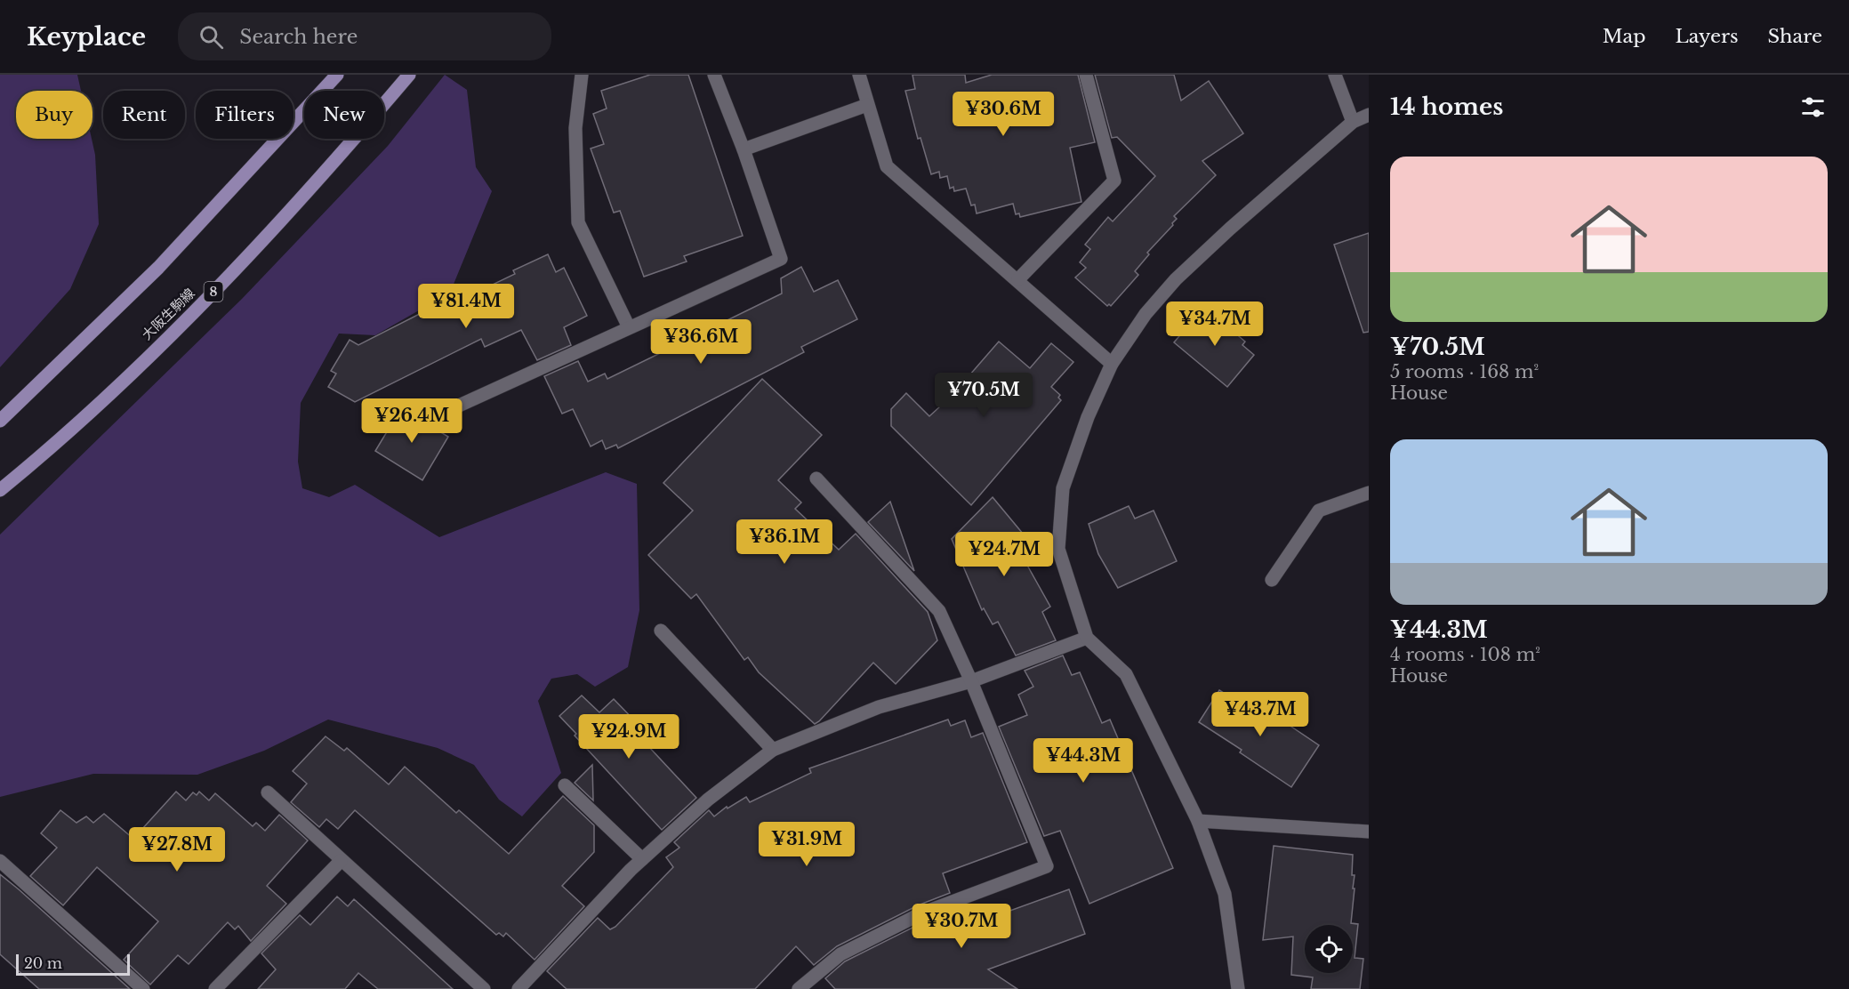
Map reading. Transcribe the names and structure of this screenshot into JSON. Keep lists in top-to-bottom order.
{
  "streets": {
    "main road": ["8", "大阪生駒線"]
  },
  "scale_bar": "20 m",
  "page": {
    "header": "Keyplace",
    "search": "Search here",
    "nav": ["Map", "Layers", "Share"],
    "heading": "14 homes",
    "chip": [
      "Buy",
      "Rent",
      "Filters",
      "New"
    ],
    "price": [
      "¥30.6M",
      "¥81.4M",
      "¥34.7M",
      "¥36.6M",
      "¥70.5M",
      "¥26.4M",
      "¥36.1M",
      "¥24.7M",
      "¥43.7M",
      "¥24.9M",
      "¥44.3M",
      "¥31.9M",
      "¥27.8M",
      "¥30.7M"
    ],
    "list": [
      {
        "name": "¥70.5M",
        "note": "5 rooms · 168 m² · House"
      },
      {
        "name": "¥44.3M",
        "note": "4 rooms · 108 m² · House"
      }
    ],
    "scale": "20 m"
  }
}
